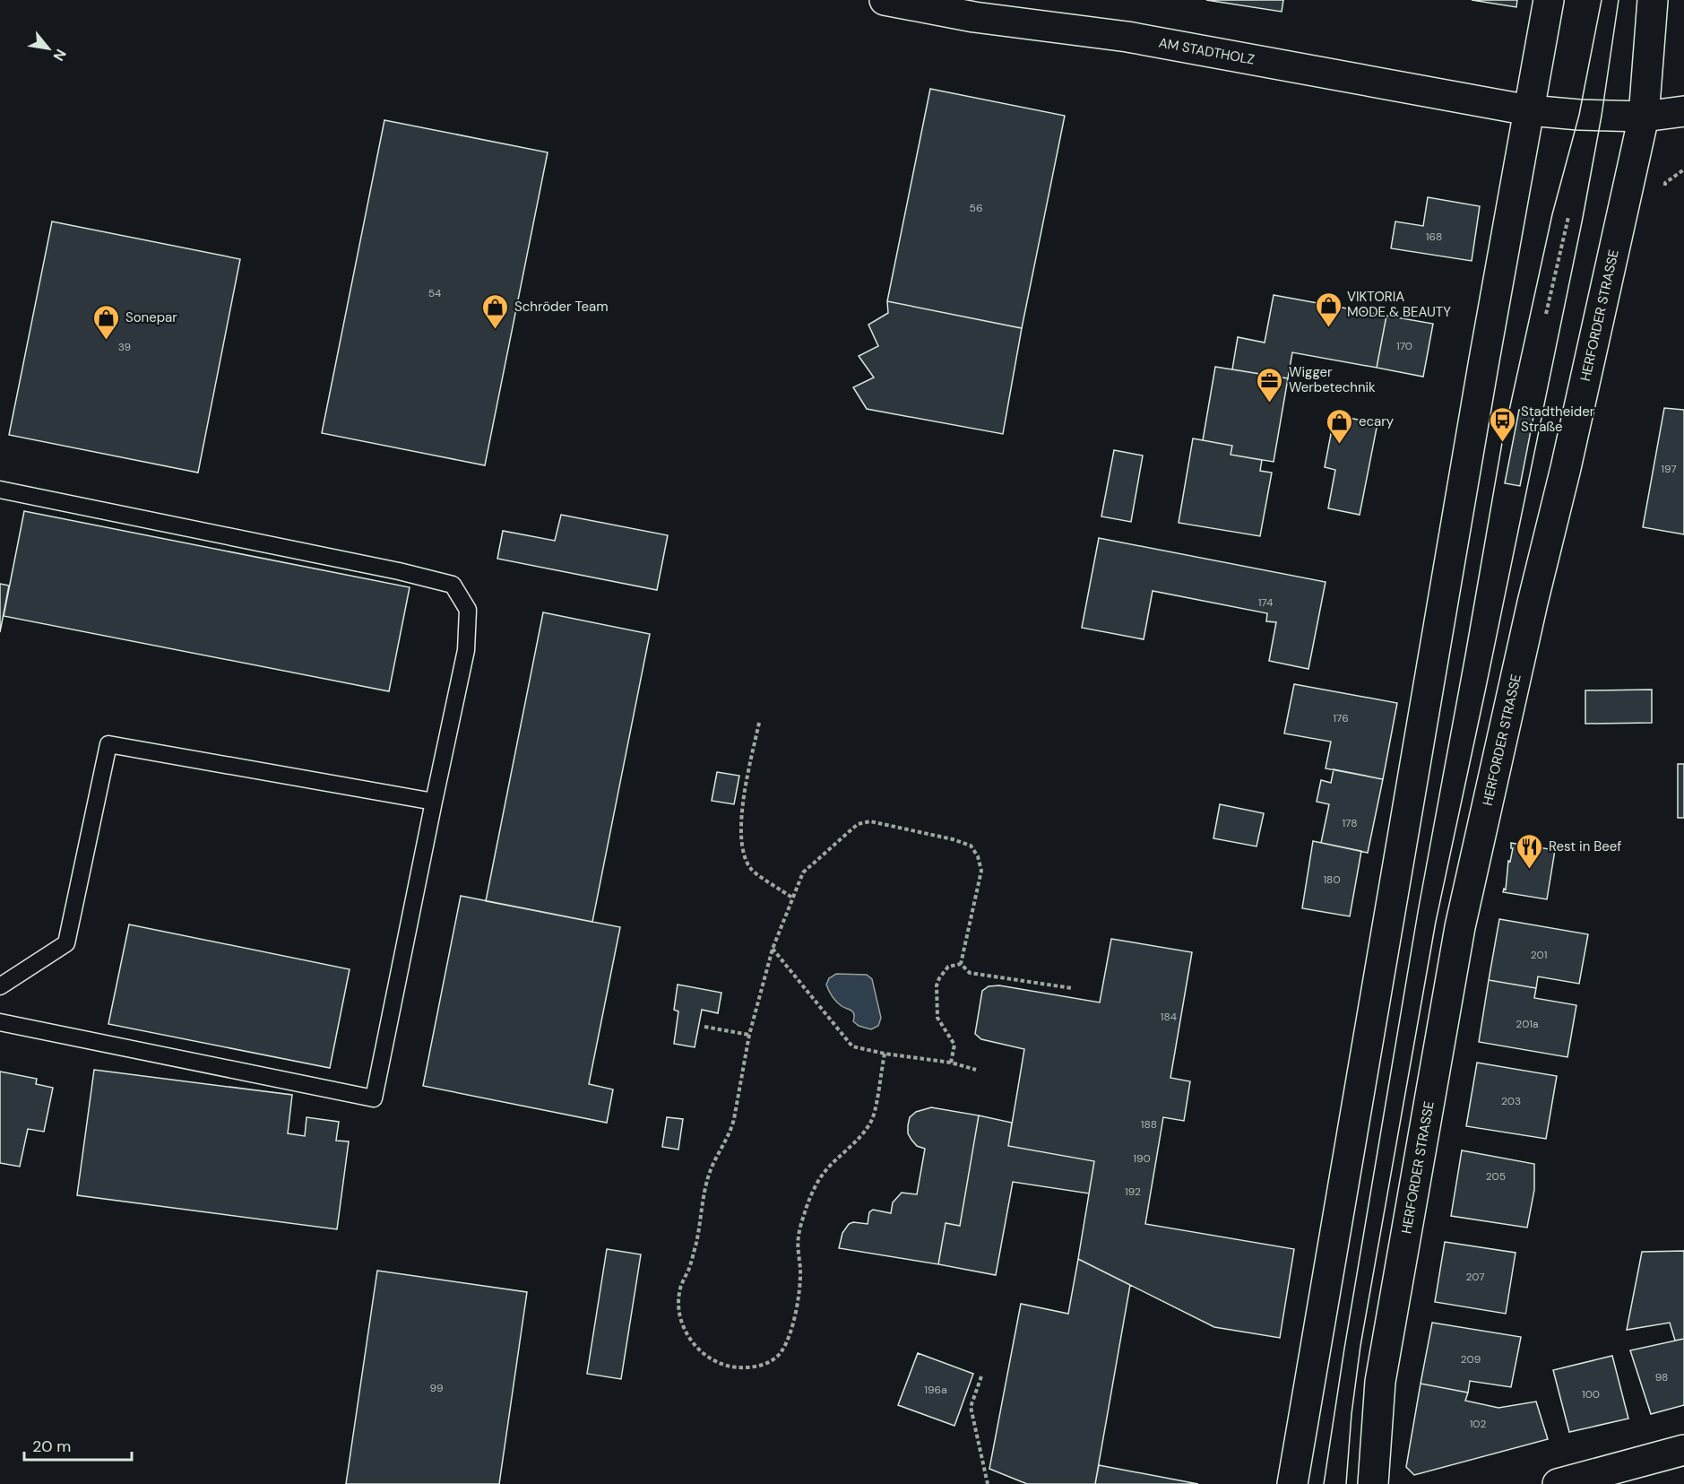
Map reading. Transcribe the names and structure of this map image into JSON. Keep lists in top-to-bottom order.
{
  "streets": {
    "main road": ["AM STADTHOLZ", "HERFORDER STRASSE"]
  },
  "crossings": [
    ["AM STADTHOLZ", "HERFORDER STRASSE"]
  ],
  "places": {
    "shop": [
      "VIKTORIA MODE & BEAUTY",
      "Schröder Team",
      "Sonepar",
      "ecary"
    ],
    "office": ["Wigger Werbetechnik"],
    "bus stop": ["Stadtheider Straße"],
    "restaurant": ["Rest in Beef"]
  },
  "house_numbers": [
    "56",
    "168",
    "54",
    "170",
    "39",
    "197",
    "174",
    "176",
    "178",
    "180",
    "201",
    "184",
    "201a",
    "203",
    "188",
    "190",
    "205",
    "192",
    "207",
    "209",
    "98",
    "99",
    "196a",
    "100",
    "102"
  ],
  "scale_bar": "20 m",
  "north": "bottom right"
}
